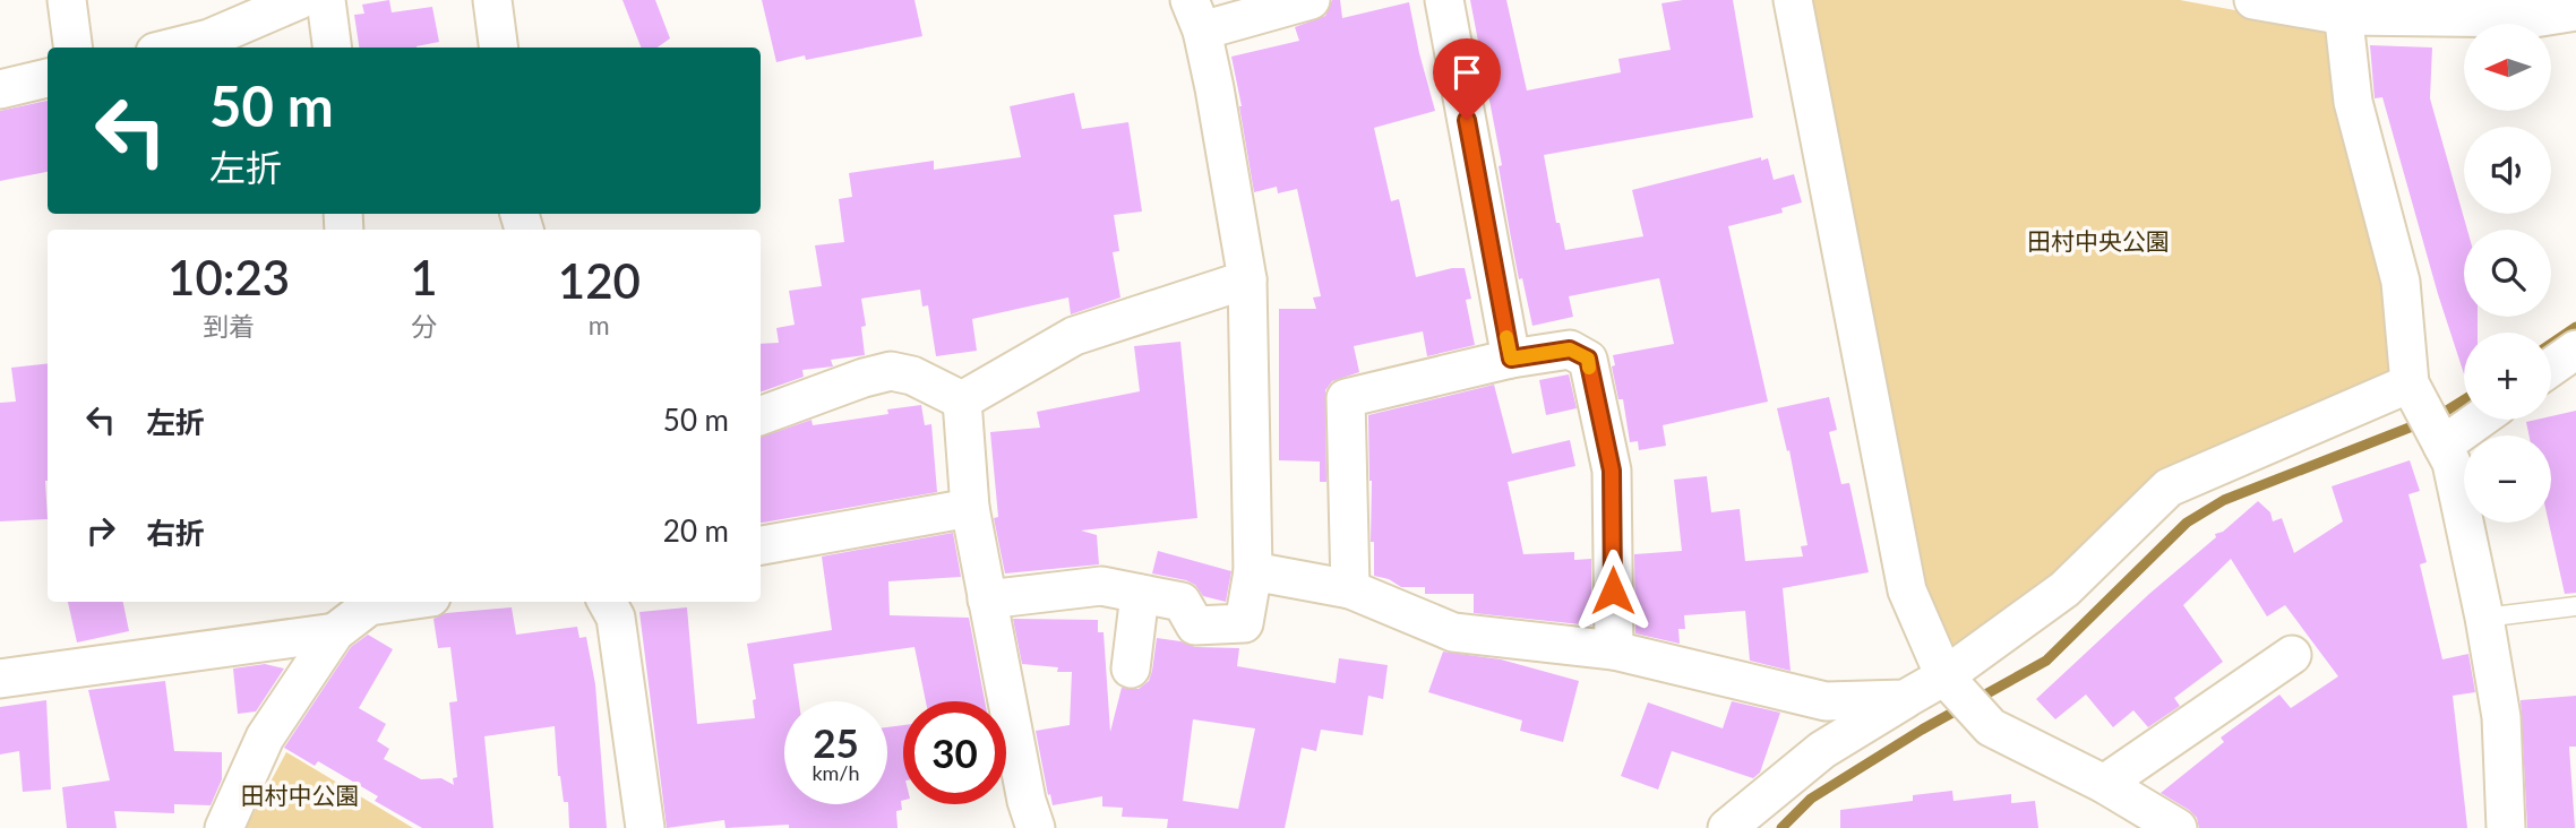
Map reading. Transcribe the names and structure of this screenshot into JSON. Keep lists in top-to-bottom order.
{
  "parks": ["田村中央公園", "田村中公園"],
  "north": "left",
  "page": {
    "map_buttons": ["+", "−"],
    "turn": ["50 m", "左折"],
    "eta": [
      "10:23",
      "到着",
      "1",
      "分",
      "120",
      "m"
    ],
    "list": [
      {
        "name": "左折",
        "value": "50 m"
      },
      {
        "name": "右折",
        "value": "20 m"
      }
    ],
    "speed": "25 km/h",
    "limit": "30"
  }
}
